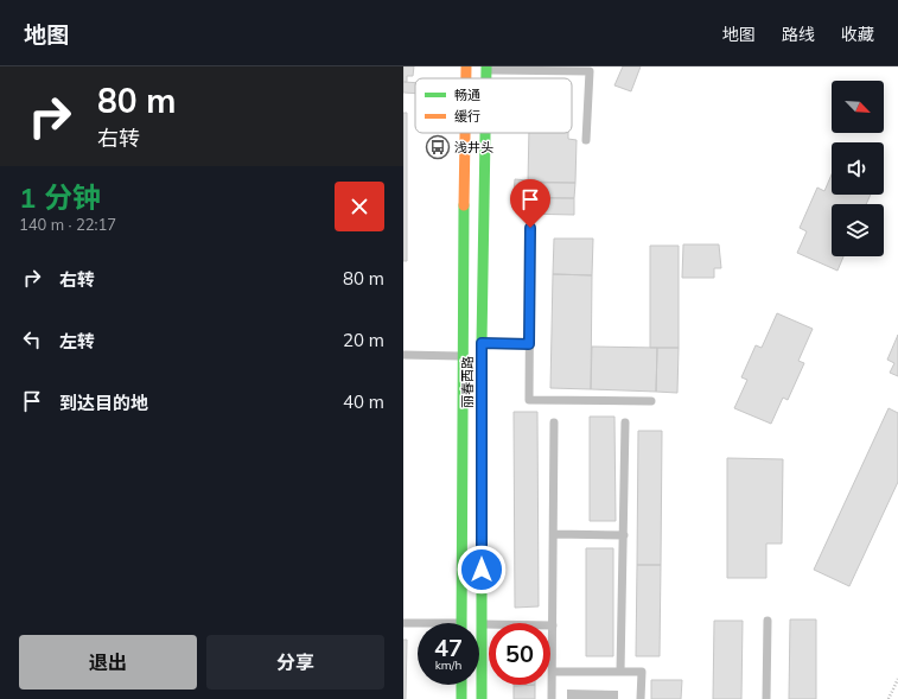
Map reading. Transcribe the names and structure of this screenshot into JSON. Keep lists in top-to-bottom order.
{
  "streets": {
    "main road": ["丽春西路"]
  },
  "places": {
    "bus stop": ["浅井头"]
  },
  "legend": ["畅通", "缓行"],
  "north": "bottom right",
  "page": {
    "header": "地图",
    "nav": ["地图", "路线", "收藏"],
    "turn": ["80 m", "右转"],
    "heading": ["1 分钟", "140 m · 22:17"],
    "list": [
      {
        "name": "右转",
        "value": "80 m"
      },
      {
        "name": "左转",
        "value": "20 m"
      },
      {
        "name": "到达目的地",
        "value": "40 m"
      }
    ],
    "speed": "47 km/h",
    "limit": "50",
    "buttons": ["退出", "分享"]
  }
}
